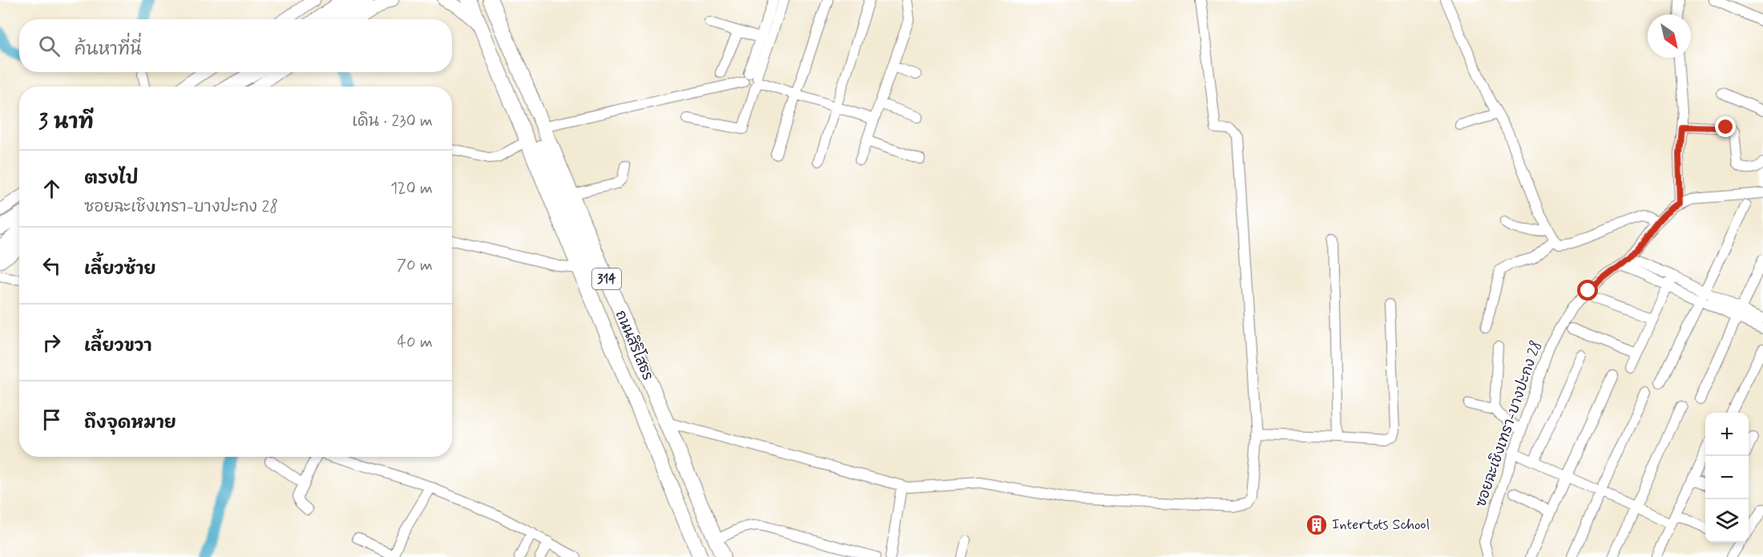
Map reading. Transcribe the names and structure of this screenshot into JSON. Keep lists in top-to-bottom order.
{
  "streets": {
    "highway": ["314", "ถนนสิริโสธร"],
    "street": ["ซอยฉะเชิงเทรา-บางปะกง 28"]
  },
  "places": {
    "building": ["Intertots School"]
  },
  "north": "bottom right",
  "page": {
    "search": "ค้นหาที่นี่",
    "heading": ["3 นาที", "เดิน · 230 m"],
    "list": [
      ["ตรงไป", "ซอยฉะเชิงเทรา-บางปะกง 28", "120 m"],
      ["เลี้ยวซ้าย", "70 m"],
      ["เลี้ยวขวา", "40 m"],
      "ถึงจุดหมาย"
    ],
    "map_buttons": ["+", "−"]
  }
}
